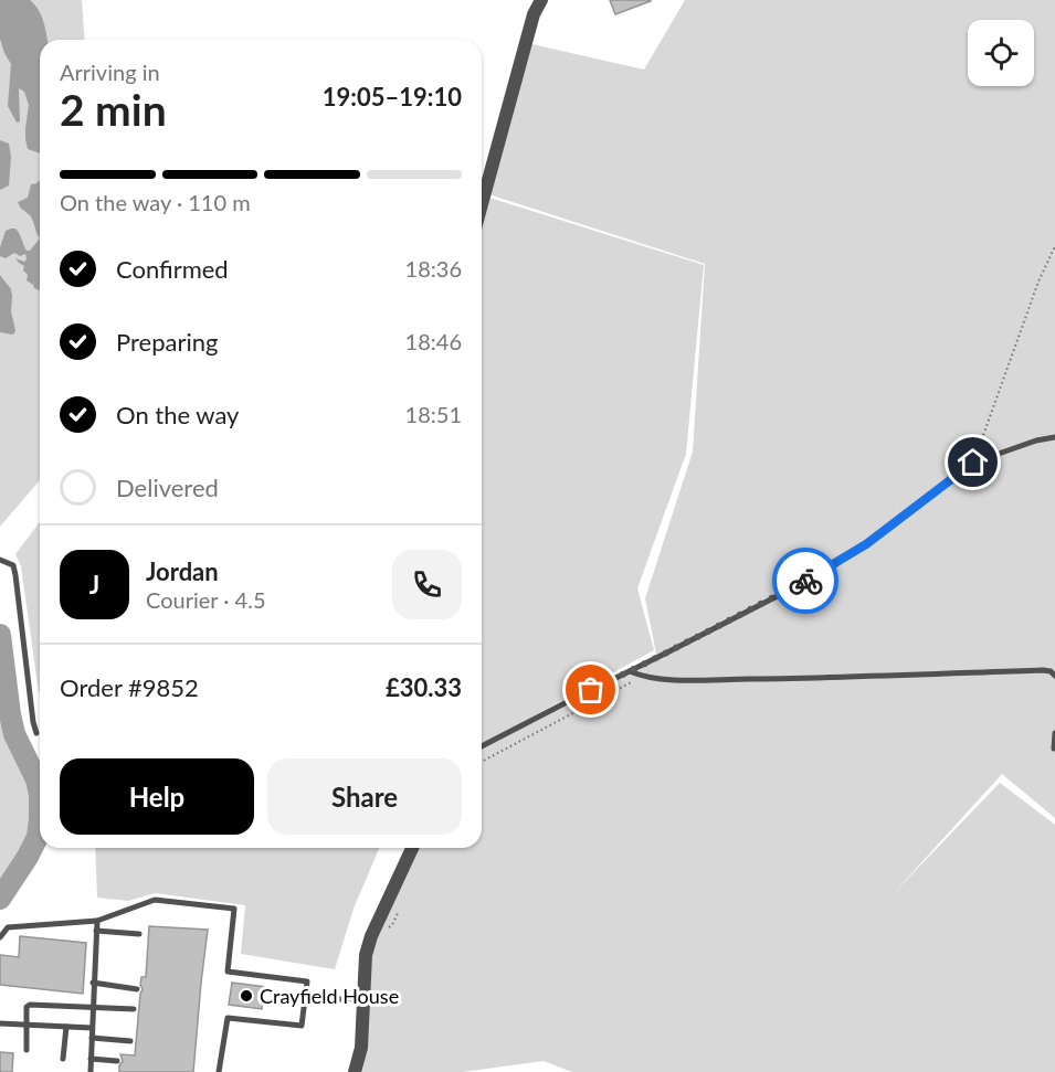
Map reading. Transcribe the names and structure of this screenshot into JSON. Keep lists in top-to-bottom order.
{
  "places": ["Crayfield House"],
  "page": {
    "heading": ["2 min", "Arriving in", "19:05–19:10"],
    "panel": [
      "Jordan",
      "Courier · 4.5",
      "Order #9852",
      "£30.33"
    ],
    "bar": "On the way · 110 m",
    "list": [
      ["Confirmed", "18:36"],
      ["Preparing", "18:46"],
      ["On the way", "18:51"],
      "Delivered"
    ],
    "round": "J",
    "buttons": ["Help", "Share"]
  }
}
